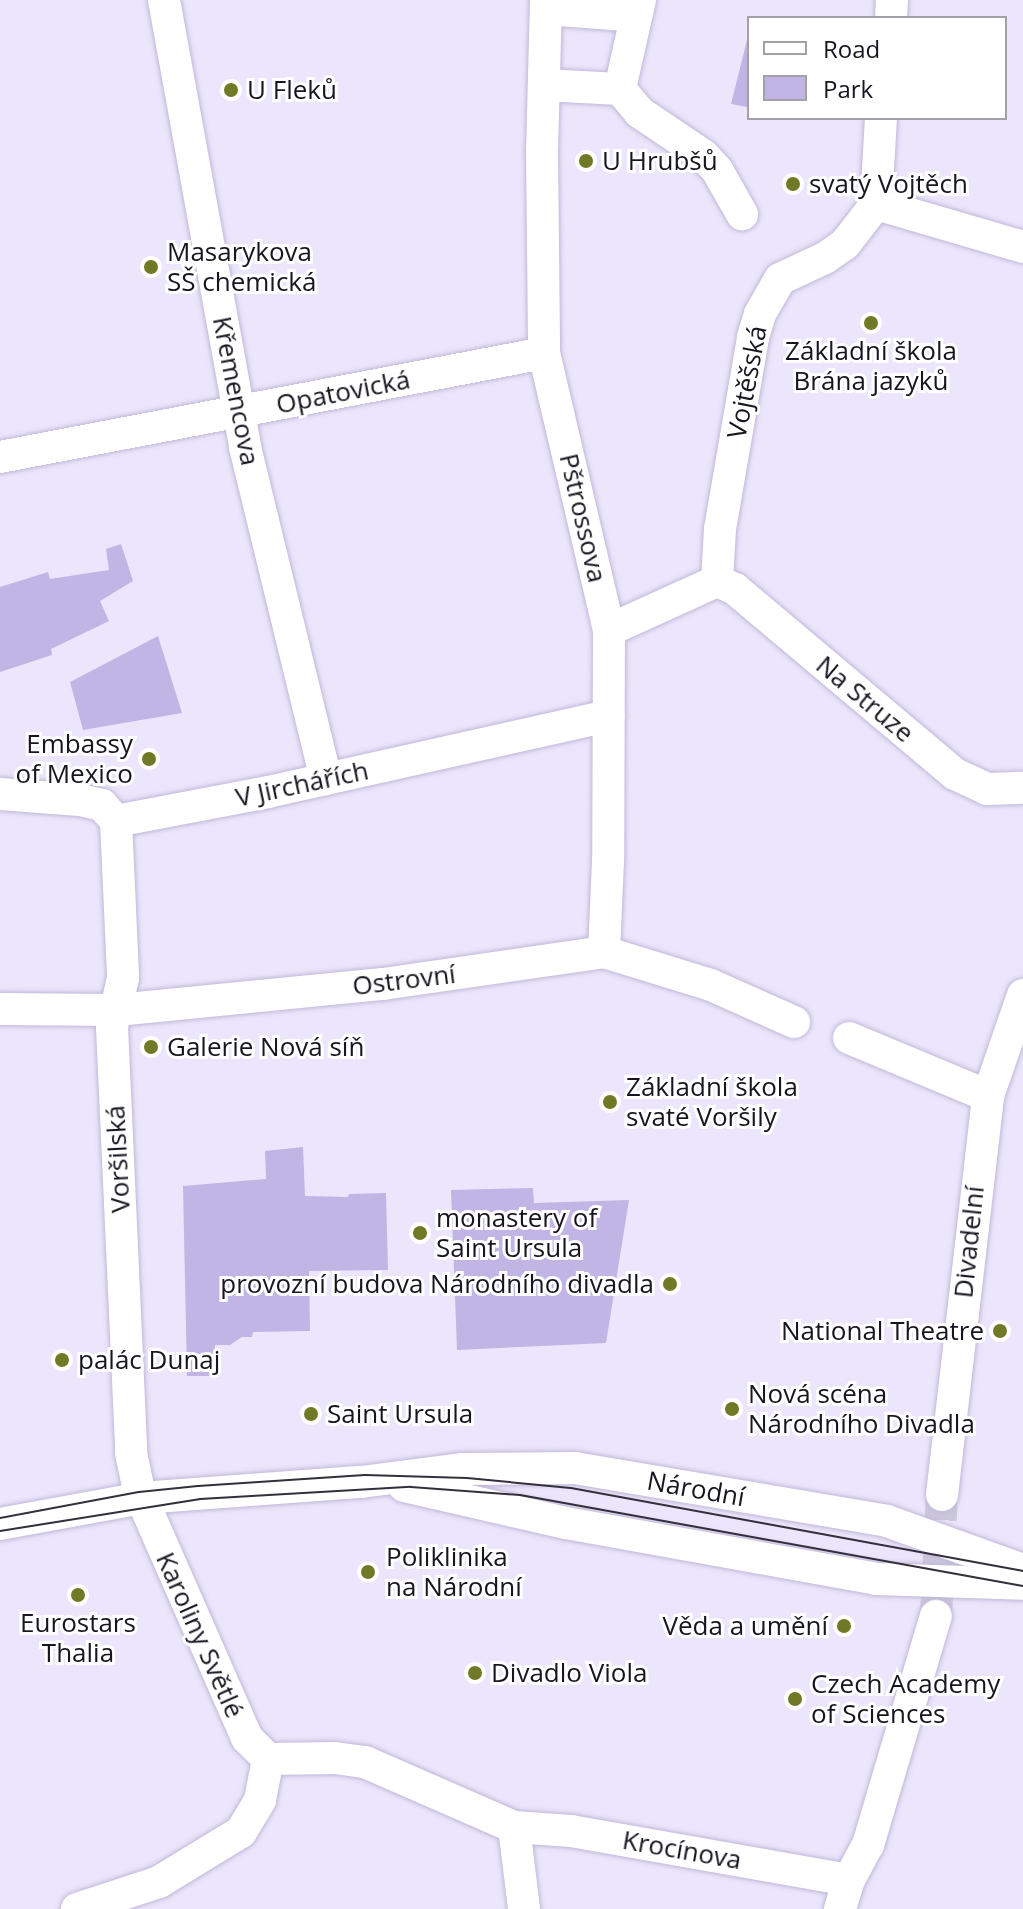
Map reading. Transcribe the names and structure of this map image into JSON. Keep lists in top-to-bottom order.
{
  "streets": {
    "street": [
      "Vojtěšská",
      "Křemencova",
      "Opatovická",
      "Pštrossova",
      "Na Struze",
      "V Jirchářích",
      "Ostrovní",
      "Voršilská",
      "Divadelní",
      "Národní",
      "Karoliny Světlé",
      "Krocínova"
    ]
  },
  "crossings": [
    ["Vojtěšská", "Na Struze"],
    ["Křemencova", "Opatovická"],
    ["Křemencova", "V Jirchářích"],
    ["Opatovická", "Pštrossova"],
    ["Pštrossova", "V Jirchářích"],
    ["Pštrossova", "Ostrovní"],
    ["V Jirchářích", "Voršilská"],
    ["Ostrovní", "Voršilská"],
    ["Voršilská", "Národní"],
    ["Voršilská", "Karoliny Světlé"],
    ["Národní", "Karoliny Světlé"]
  ],
  "places": [
    "U Fleků",
    "U Hrubšů",
    "svatý Vojtěch",
    "Masarykova SŠ chemická",
    "Základní škola Brána jazyků",
    "Embassy of Mexico",
    "Galerie Nová síň",
    "Základní škola svaté Voršily",
    "monastery of Saint Ursula",
    "provozní budova Národního divadla",
    "National Theatre",
    "palác Dunaj",
    "Nová scéna Národního Divadla",
    "Saint Ursula",
    "Poliklinika na Národní",
    "Eurostars Thalia",
    "Věda a umění",
    "Divadlo Viola",
    "Czech Academy of Sciences"
  ],
  "legend": ["Road", "Park"]
}
